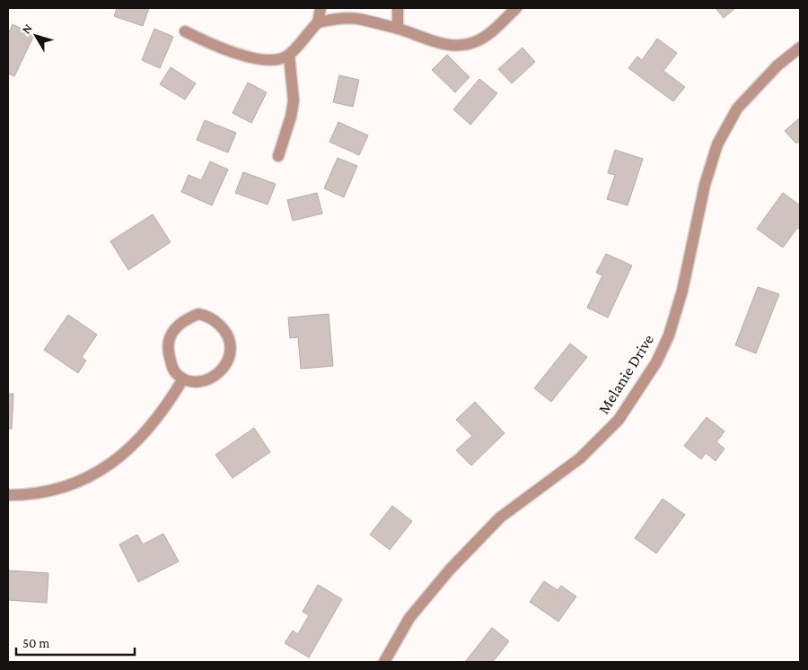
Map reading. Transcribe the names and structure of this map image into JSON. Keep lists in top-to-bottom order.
{
  "streets": {
    "street": ["Melanie Drive"]
  },
  "scale_bar": "50 m",
  "north": "top left"
}
